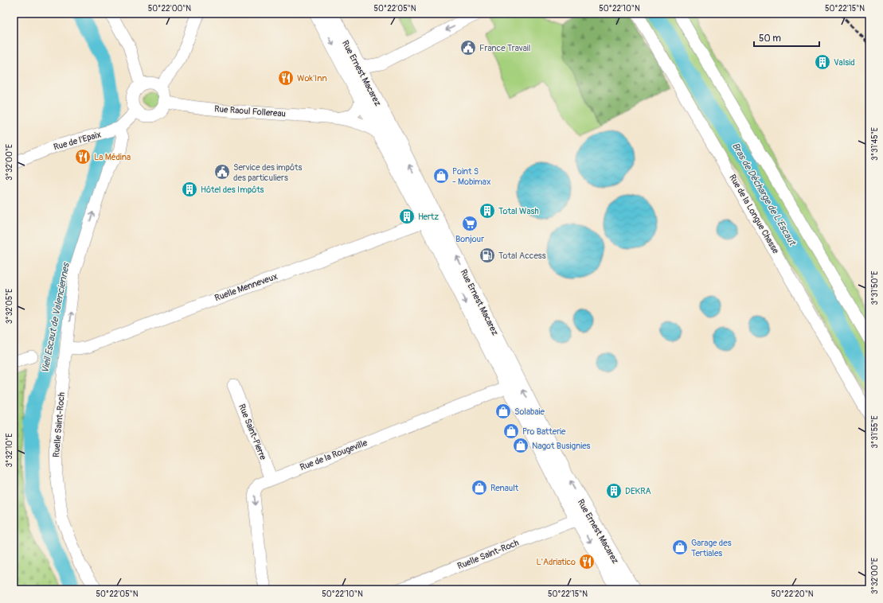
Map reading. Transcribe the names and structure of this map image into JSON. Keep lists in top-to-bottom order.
{
  "streets": {
    "main road": ["Rue Ernest Macarez"],
    "street": [
      "Rue Raoul Follereau",
      "Rue de l'Epaix",
      "Rue de la Longue Chasse",
      "Ruelle Menneveux",
      "Ruelle Saint-Roch",
      "Rue Saint-Pierre",
      "Rue de la Rougeville"
    ]
  },
  "crossings": [
    ["Rue Ernest Macarez", "Rue Raoul Follereau"],
    ["Rue Ernest Macarez", "Ruelle Menneveux"],
    ["Rue Ernest Macarez", "Ruelle Saint-Roch"],
    ["Rue Ernest Macarez", "Rue de la Rougeville"],
    ["Rue Raoul Follereau", "Rue de l'Epaix"],
    ["Rue de l'Epaix", "Ruelle Saint-Roch"],
    ["Ruelle Menneveux", "Ruelle Saint-Roch"],
    ["Rue Saint-Pierre", "Rue de la Rougeville"]
  ],
  "water": ["Bras de Décharge de L'Escaut", "Vieil Escaut de Valenciennes"],
  "places": {
    "public building": ["France Travail", "Service des impôts des particuliers"],
    "building": [
      "Valsid",
      "Hôtel des Impôts",
      "Total Wash",
      "Hertz",
      "DEKRA"
    ],
    "restaurant": ["Wok'Inn", "La Médina", "L'Adriatico"],
    "shop": [
      "Point S - Mobimax",
      "Solabaie",
      "Pro Batterie",
      "Nagot Busignies",
      "Renault",
      "Garage des Tertiales"
    ],
    "supermarket": ["Bonjour"],
    "fuel station": ["Total Access"]
  },
  "scale_bar": "50 m",
  "coordinates": [
    "50°22'00\"N",
    "50°22'05\"N",
    "50°22'10\"N",
    "50°22'15\"N",
    "3°31'45\"E",
    "3°32'00\"E",
    "3°31'50\"E",
    "3°32'05\"E",
    "3°31'55\"E",
    "3°32'10\"E",
    "50°22'20\"N"
  ]
}
